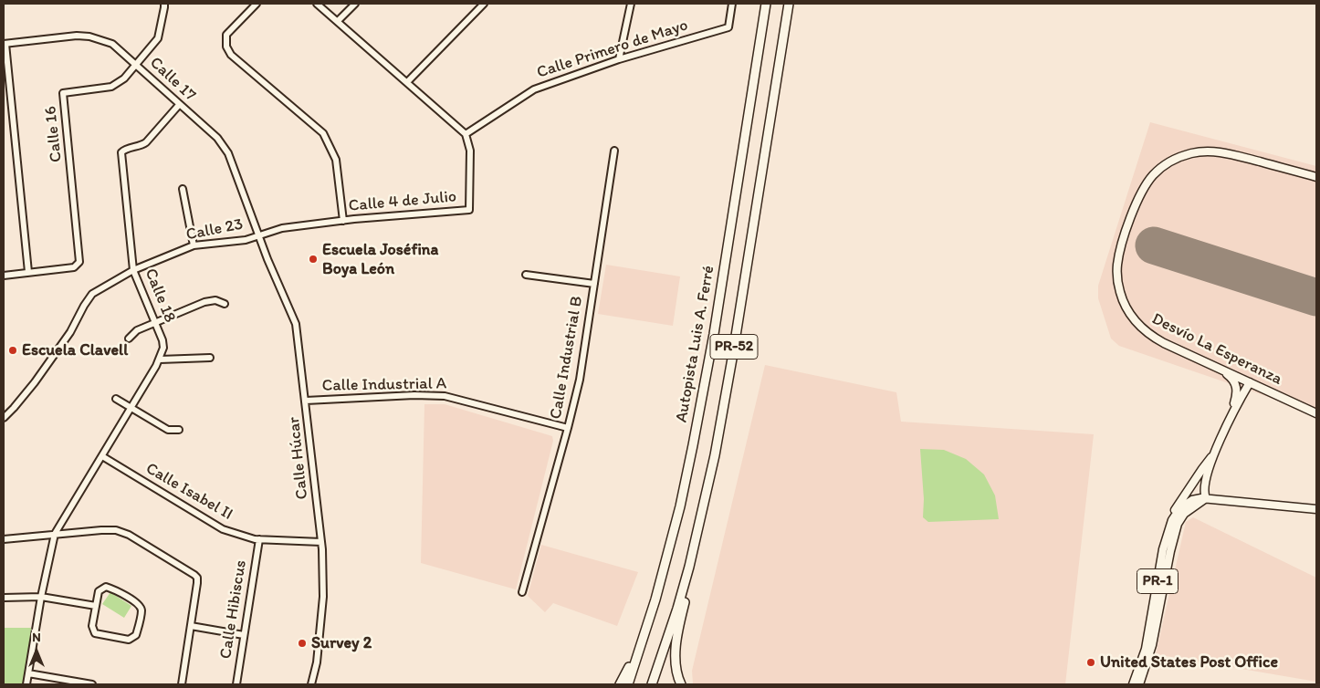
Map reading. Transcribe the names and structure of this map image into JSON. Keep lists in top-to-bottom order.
{
  "streets": {
    "highway": ["Autopista Luis A. Ferré", "PR-52"],
    "main road": ["Desvío La Esperanza", "PR-1"],
    "street": [
      "Calle Primero de Mayo",
      "Calle 17",
      "Calle 16",
      "Calle 4 de Julio",
      "Calle 23",
      "Calle 18",
      "Calle Industrial B",
      "Calle Industrial A",
      "Calle Húcar",
      "Calle Isabel II",
      "Calle Hibiscus"
    ]
  },
  "crossings": [
    ["Calle Primero de Mayo", "Calle 4 de Julio"],
    ["Calle 17", "Calle 16"],
    ["Calle 17", "Calle 4 de Julio"],
    ["Calle 17", "Calle 23"],
    ["Calle 17", "Calle 18"],
    ["Calle 17", "Calle Húcar"],
    ["Calle 4 de Julio", "Calle 23"],
    ["Calle 4 de Julio", "Calle Húcar"],
    ["Calle 23", "Calle 18"],
    ["Calle 23", "Calle Húcar"],
    ["Calle 18", "Calle Isabel II"],
    ["Calle Industrial B", "Calle Industrial A"],
    ["Calle Industrial A", "Calle Húcar"],
    ["Calle Húcar", "Calle Isabel II"],
    ["Calle Isabel II", "Calle Hibiscus"]
  ],
  "places": [
    "Escuela Joséfina Boya León",
    "Escuela Clavell",
    "Survey 2",
    "United States Post Office"
  ],
  "north": "top"
}
